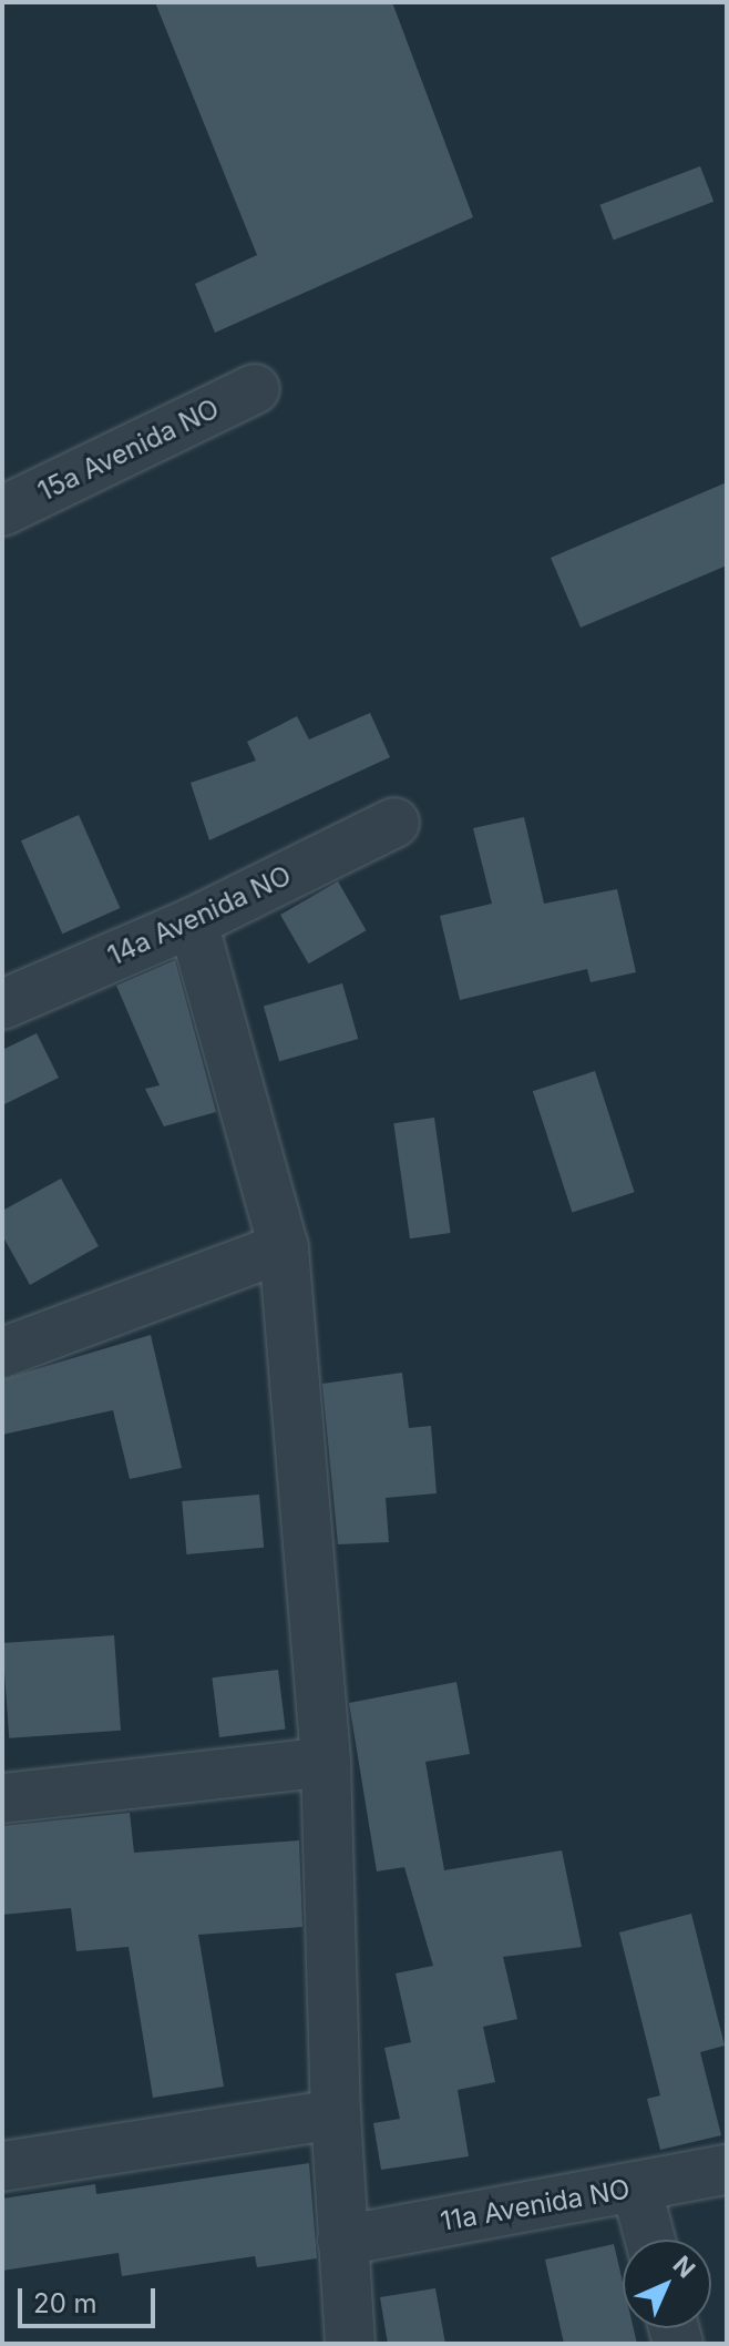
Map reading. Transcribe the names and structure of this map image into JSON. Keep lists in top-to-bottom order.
{
  "streets": {
    "street": ["15a Avenida NO", "14a Avenida NO", "11a Avenida NO"]
  },
  "scale_bar": "20 m",
  "north": "top right"
}
